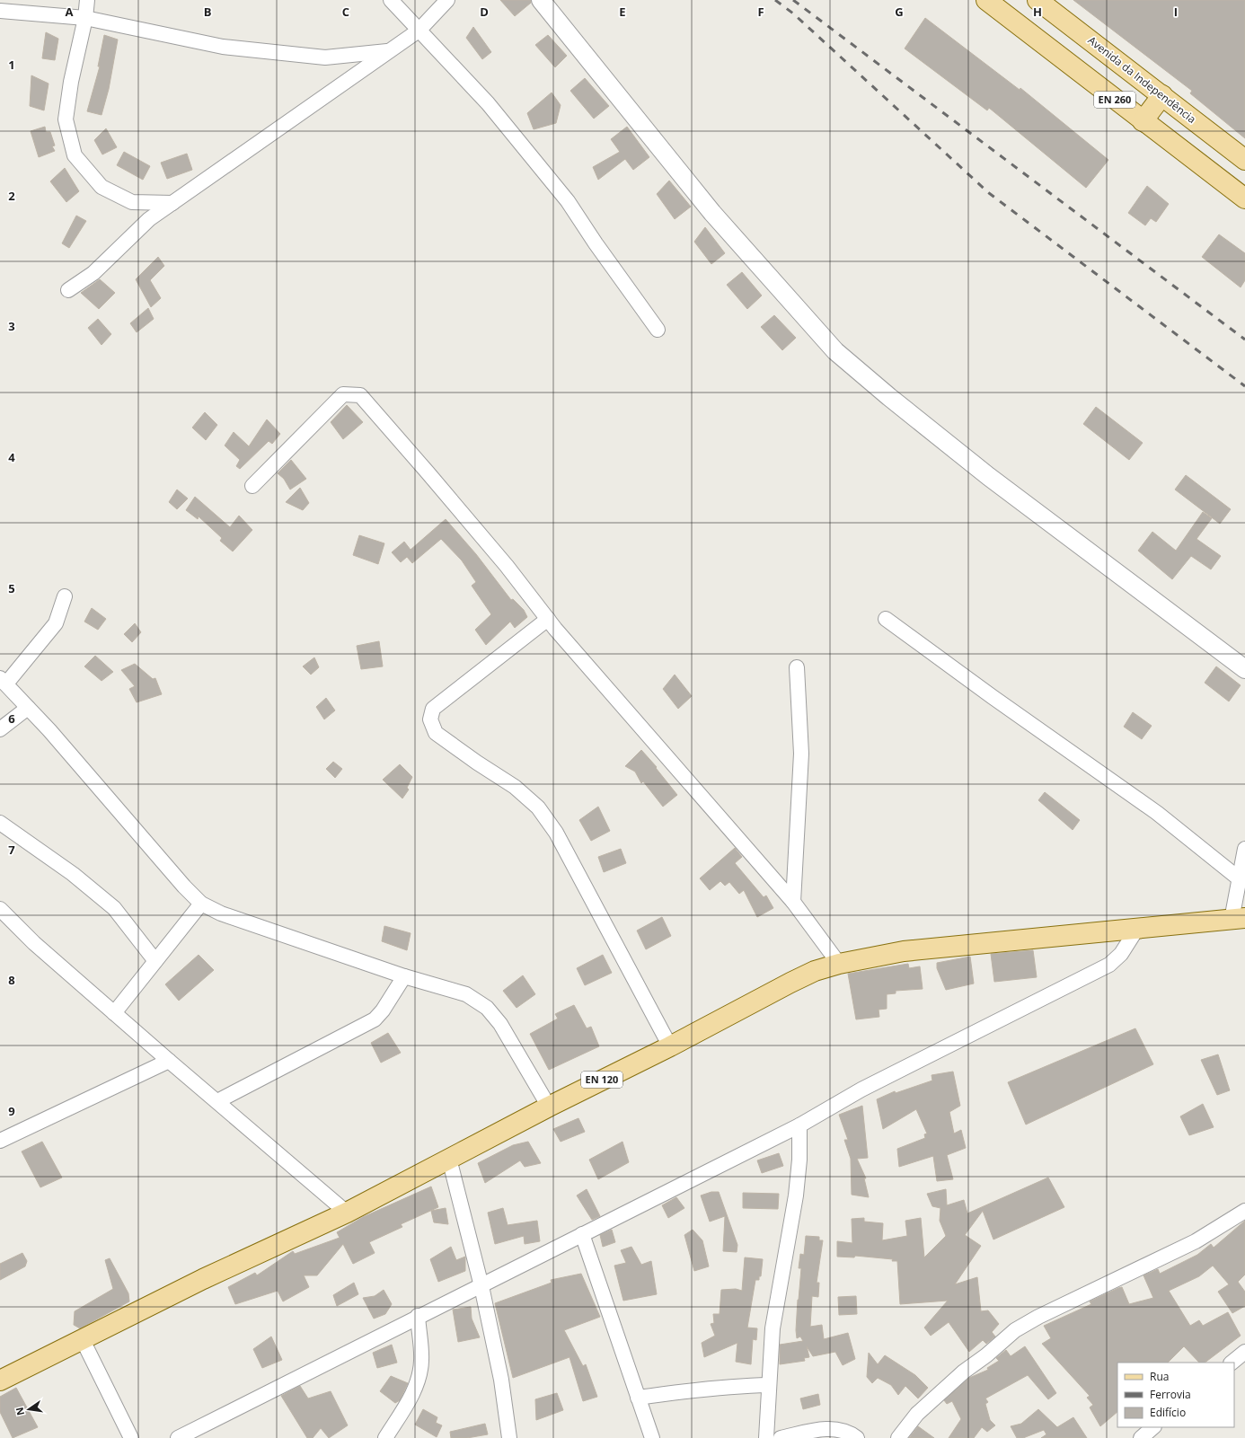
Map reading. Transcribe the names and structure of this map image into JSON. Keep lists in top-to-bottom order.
{
  "streets": {
    "main road": ["Avenida da Independência", "EN 260", "EN 120"]
  },
  "legend": ["Rua", "Ferrovia", "Edifício"],
  "north": "left",
  "grid": {
    "columns": [
      "A",
      "B",
      "C",
      "D",
      "E",
      "F",
      "G",
      "H",
      "I"
    ],
    "rows": [
      "1",
      "2",
      "3",
      "4",
      "5",
      "6",
      "7",
      "8",
      "9"
    ]
  }
}
